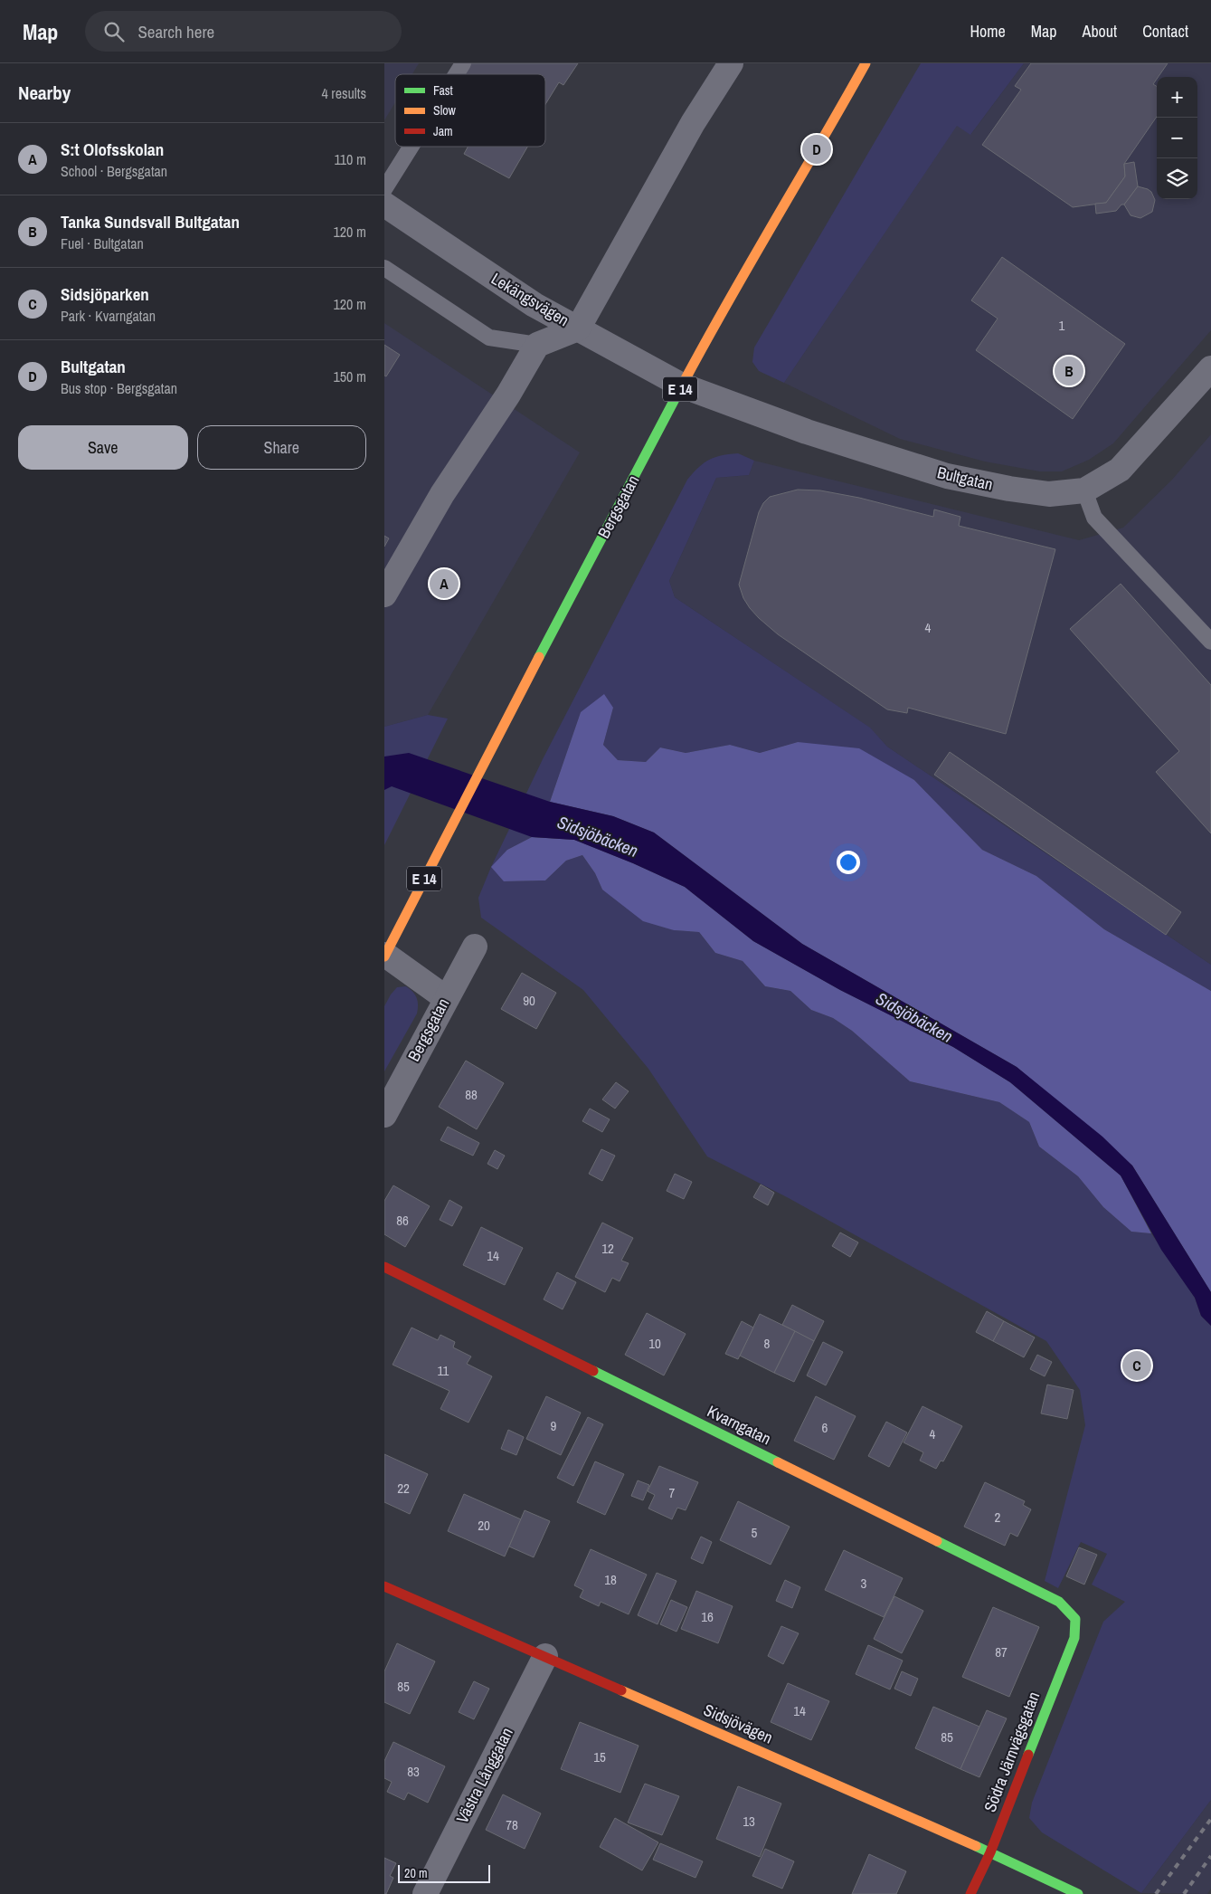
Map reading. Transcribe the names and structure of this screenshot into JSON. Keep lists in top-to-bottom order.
{
  "streets": {
    "main road": [
      "E 14",
      "Bergsgatan",
      "Kvarngatan",
      "Sidsjövägen",
      "Södra Järnvägsgatan"
    ],
    "street": ["Lekängsvägen", "Bultgatan", "Västra Långgatan"]
  },
  "crossings": [
    ["Lekängsvägen", "Bultgatan"],
    ["Lekängsvägen", "Bergsgatan"],
    ["Bultgatan", "Bergsgatan"],
    ["Kvarngatan", "Södra Järnvägsgatan"],
    ["Sidsjövägen", "Södra Järnvägsgatan"],
    ["Sidsjövägen", "Västra Långgatan"]
  ],
  "water": ["Sidsjöbäcken"],
  "house_numbers": [
    "1",
    "4",
    "90",
    "88",
    "86",
    "12",
    "14",
    "10",
    "8",
    "11",
    "9",
    "6",
    "4",
    "22",
    "7",
    "2",
    "20",
    "5",
    "18",
    "3",
    "16",
    "87",
    "85",
    "14",
    "85",
    "15",
    "83",
    "13",
    "78"
  ],
  "legend": ["Fast", "Slow", "Jam"],
  "scale_bar": "20 m",
  "page": {
    "header": "Map",
    "search": "Search here",
    "nav": [
      "Home",
      "Map",
      "About",
      "Contact"
    ],
    "heading": ["Nearby", "4 results"],
    "map_buttons": ["+", "−"],
    "list": [
      {
        "mark": "A",
        "name": "S:t Olofsskolan",
        "note": "School · Bergsgatan",
        "value": "110 m"
      },
      {
        "mark": "B",
        "name": "Tanka Sundsvall Bultgatan",
        "note": "Fuel · Bultgatan",
        "value": "120 m"
      },
      {
        "mark": "C",
        "name": "Sidsjöparken",
        "note": "Park · Kvarngatan",
        "value": "120 m"
      },
      {
        "mark": "D",
        "name": "Bultgatan",
        "note": "Bus stop · Bergsgatan",
        "value": "150 m"
      }
    ],
    "pins": [
      "D",
      "B",
      "A",
      "C"
    ],
    "buttons": ["Save", "Share"],
    "scale": "20 m"
  }
}
